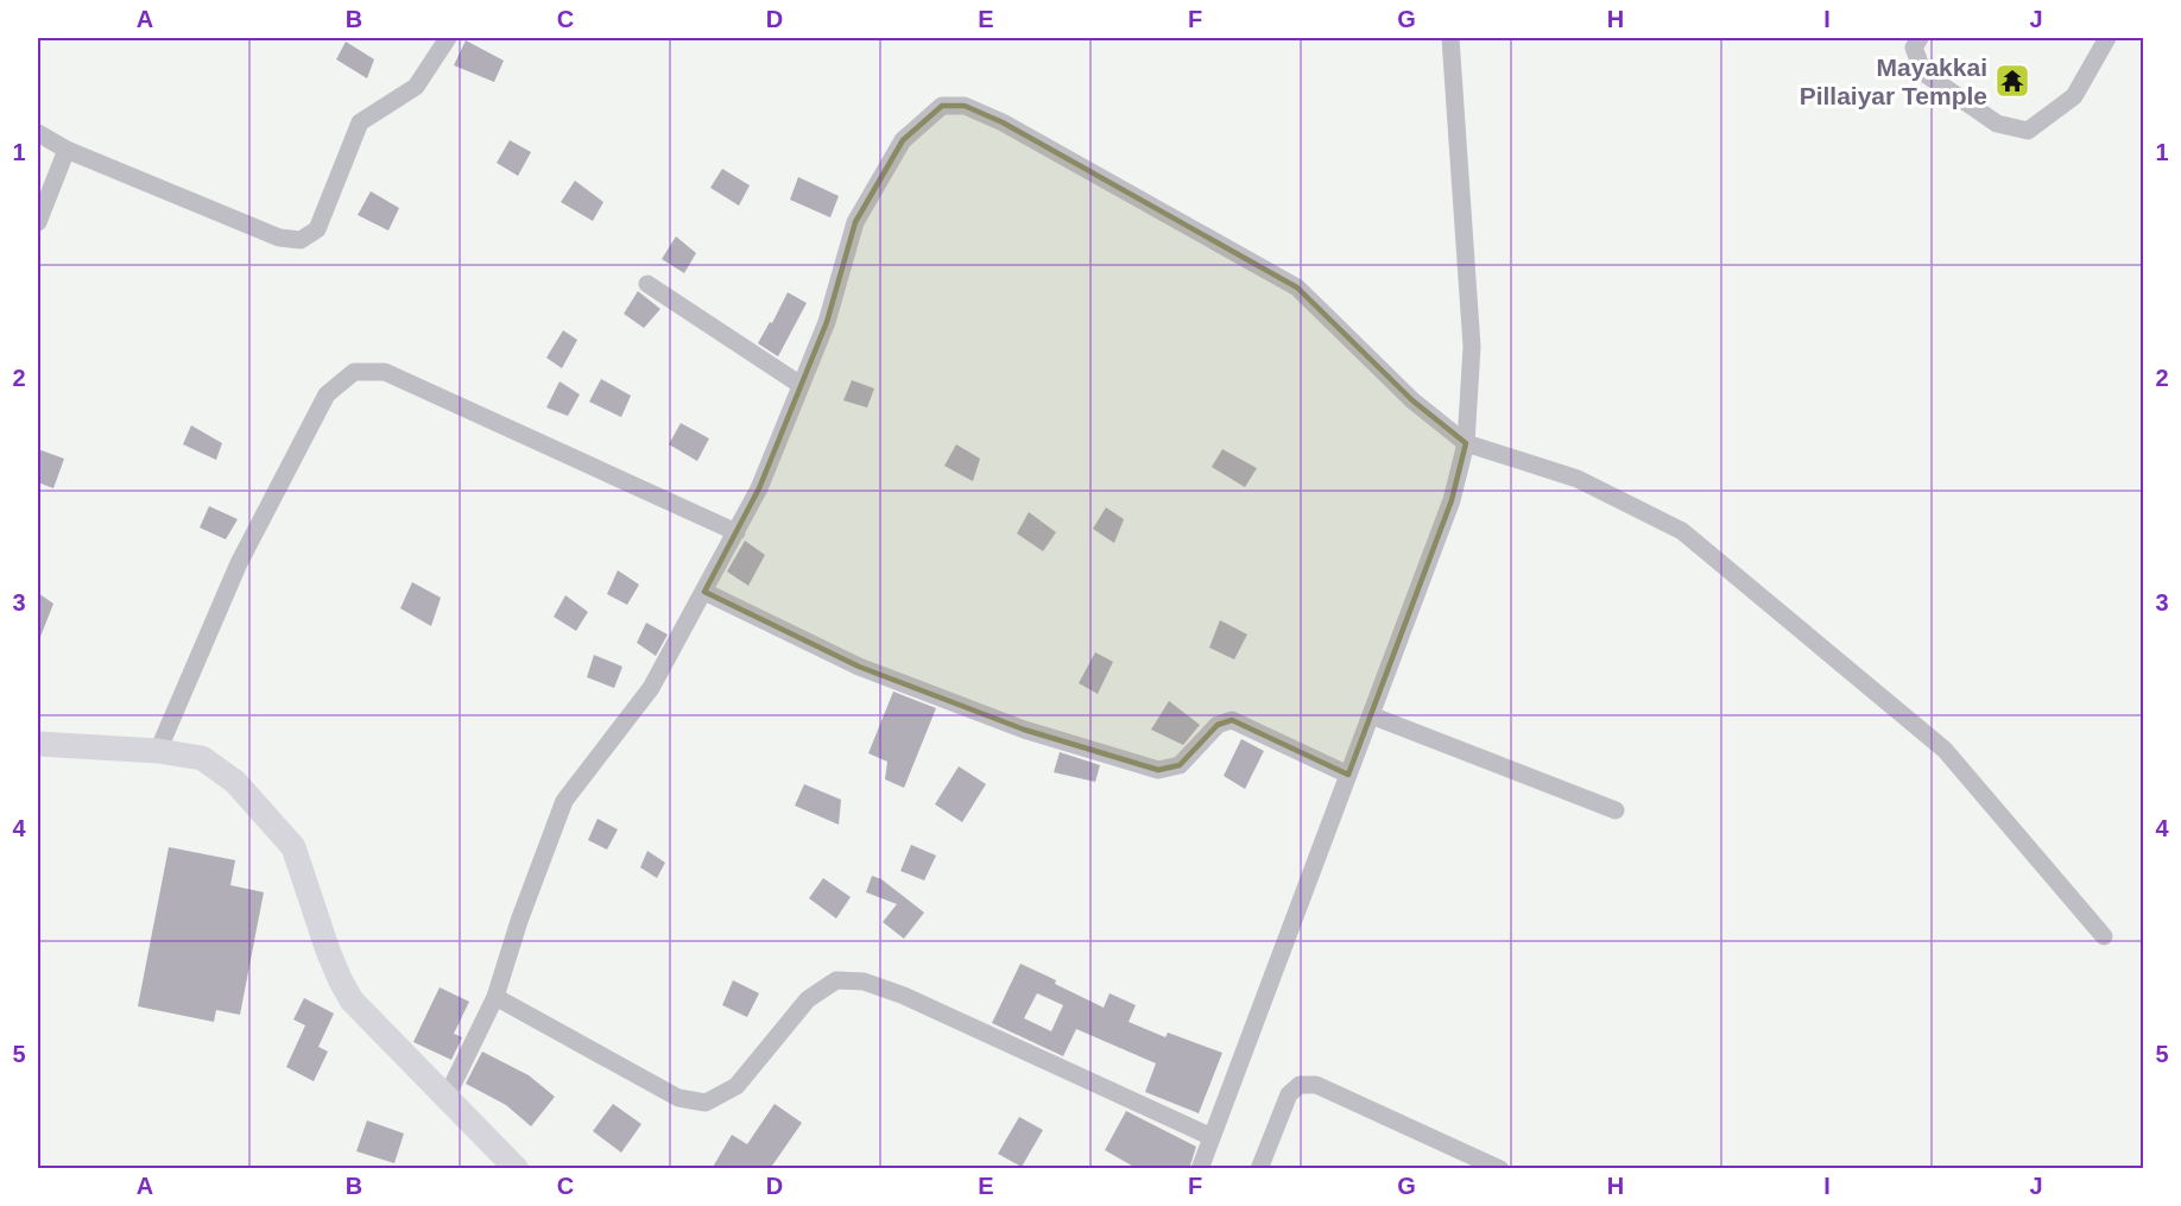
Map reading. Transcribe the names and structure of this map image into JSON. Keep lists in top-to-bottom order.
{
  "places": {
    "temple": ["Mayakkai Pillaiyar Temple"]
  },
  "grid": {
    "columns": [
      "A",
      "B",
      "C",
      "D",
      "E",
      "F",
      "G",
      "H",
      "I",
      "J"
    ],
    "rows": [
      "1",
      "2",
      "3",
      "4",
      "5"
    ]
  }
}
